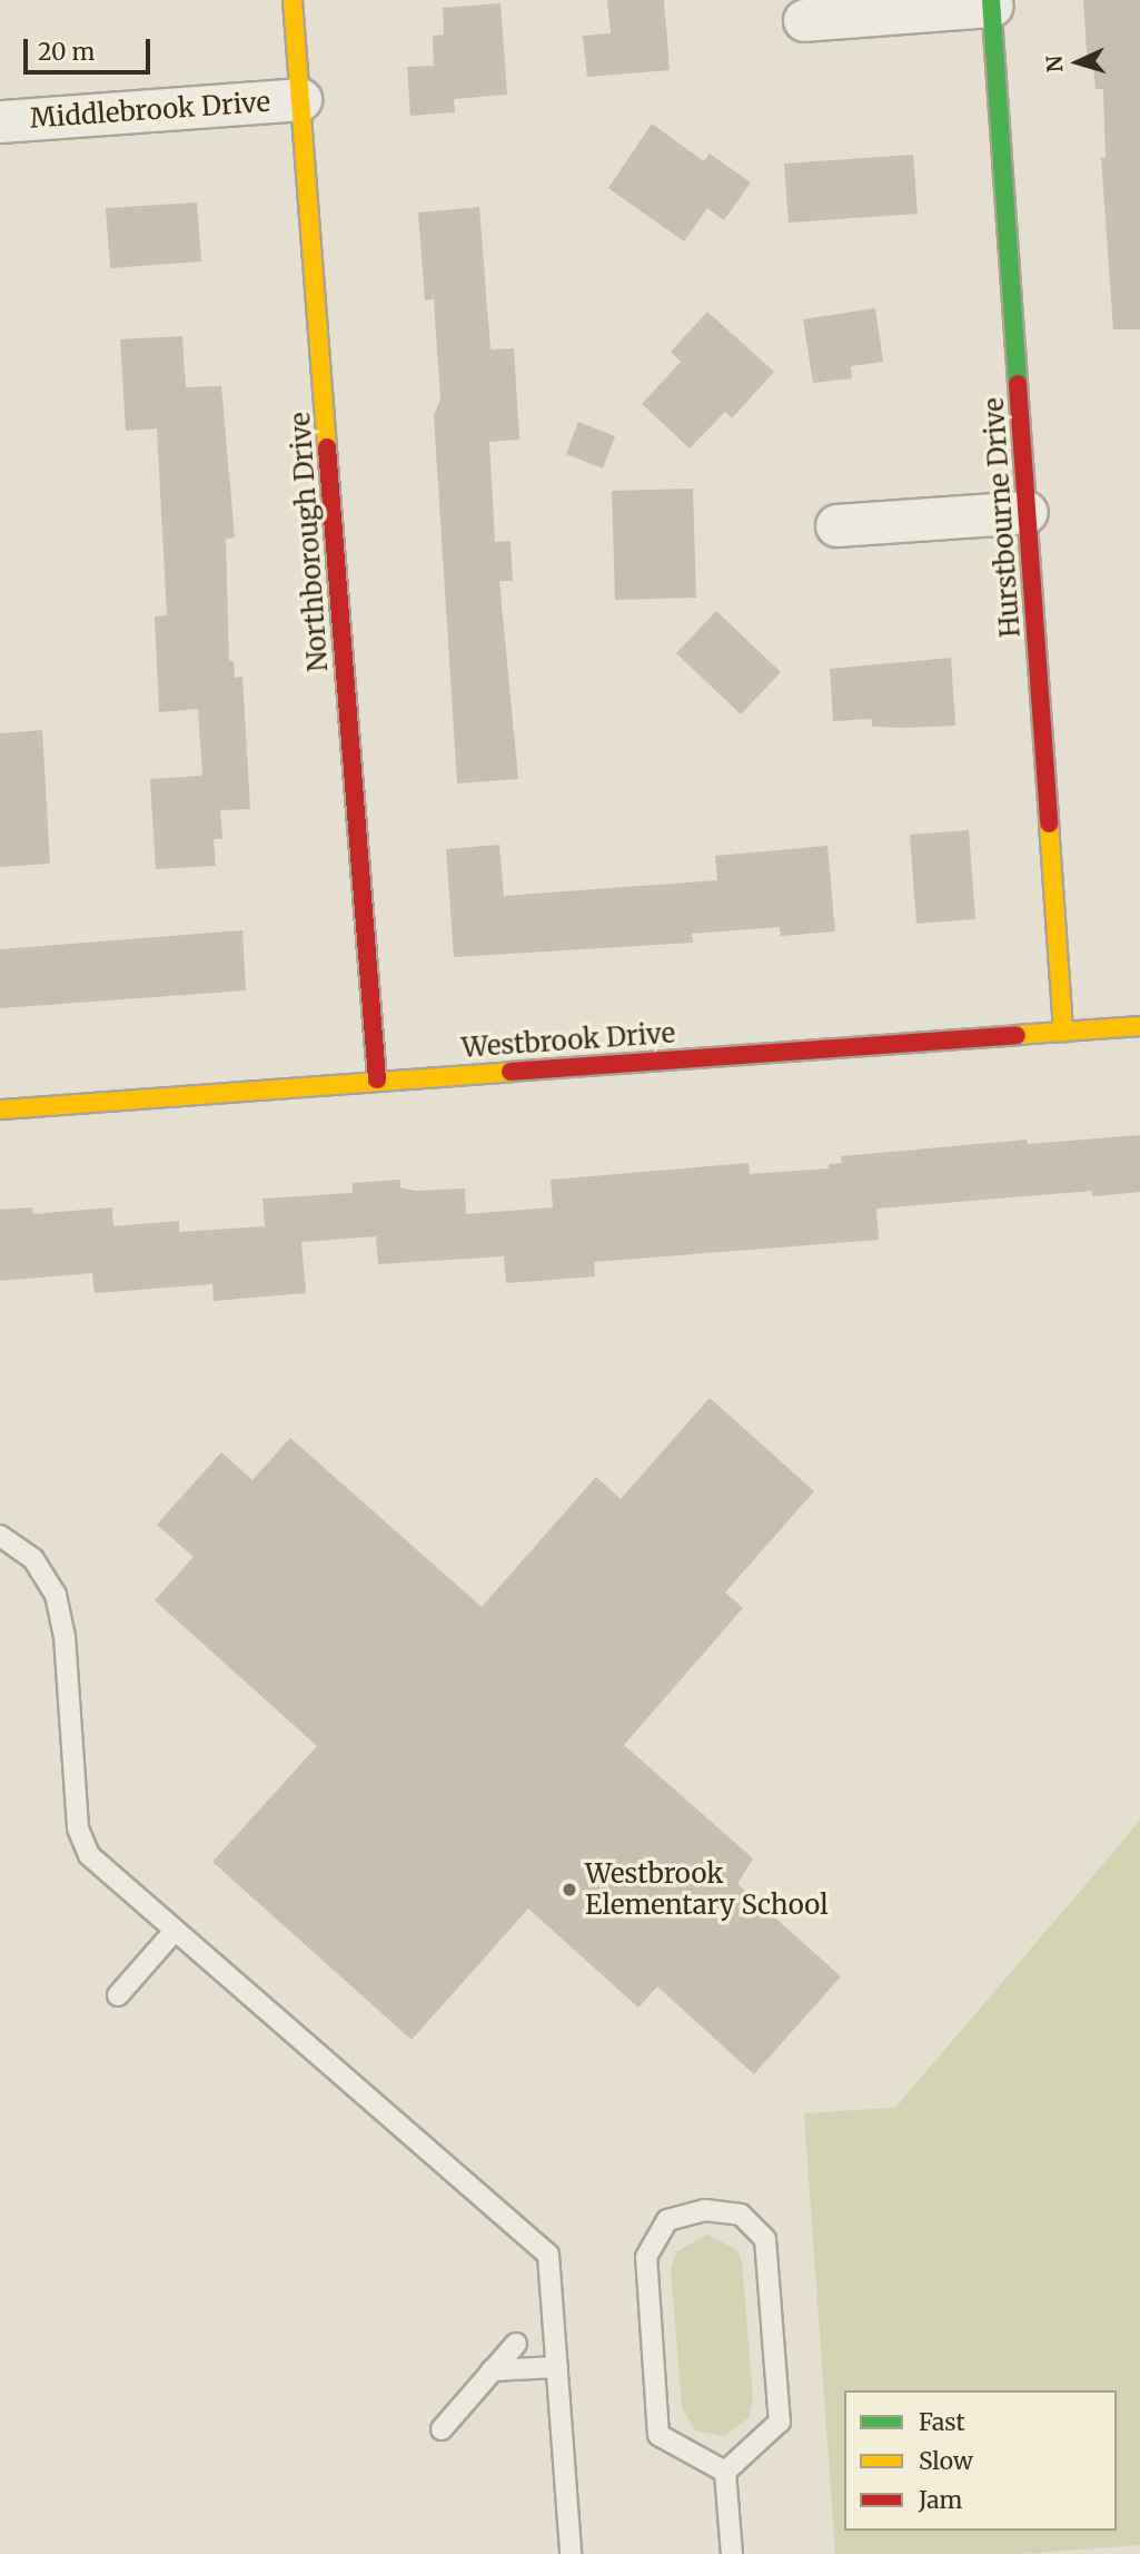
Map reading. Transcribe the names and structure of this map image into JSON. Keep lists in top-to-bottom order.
{
  "streets": {
    "street": [
      "Middlebrook Drive",
      "Hurstbourne Drive",
      "Northborough Drive",
      "Westbrook Drive"
    ]
  },
  "crossings": [
    ["Middlebrook Drive", "Northborough Drive"],
    ["Hurstbourne Drive", "Westbrook Drive"],
    ["Northborough Drive", "Westbrook Drive"]
  ],
  "places": ["Westbrook Elementary School"],
  "legend": ["Fast", "Slow", "Jam"],
  "scale_bar": "20 m",
  "north": "left"
}
